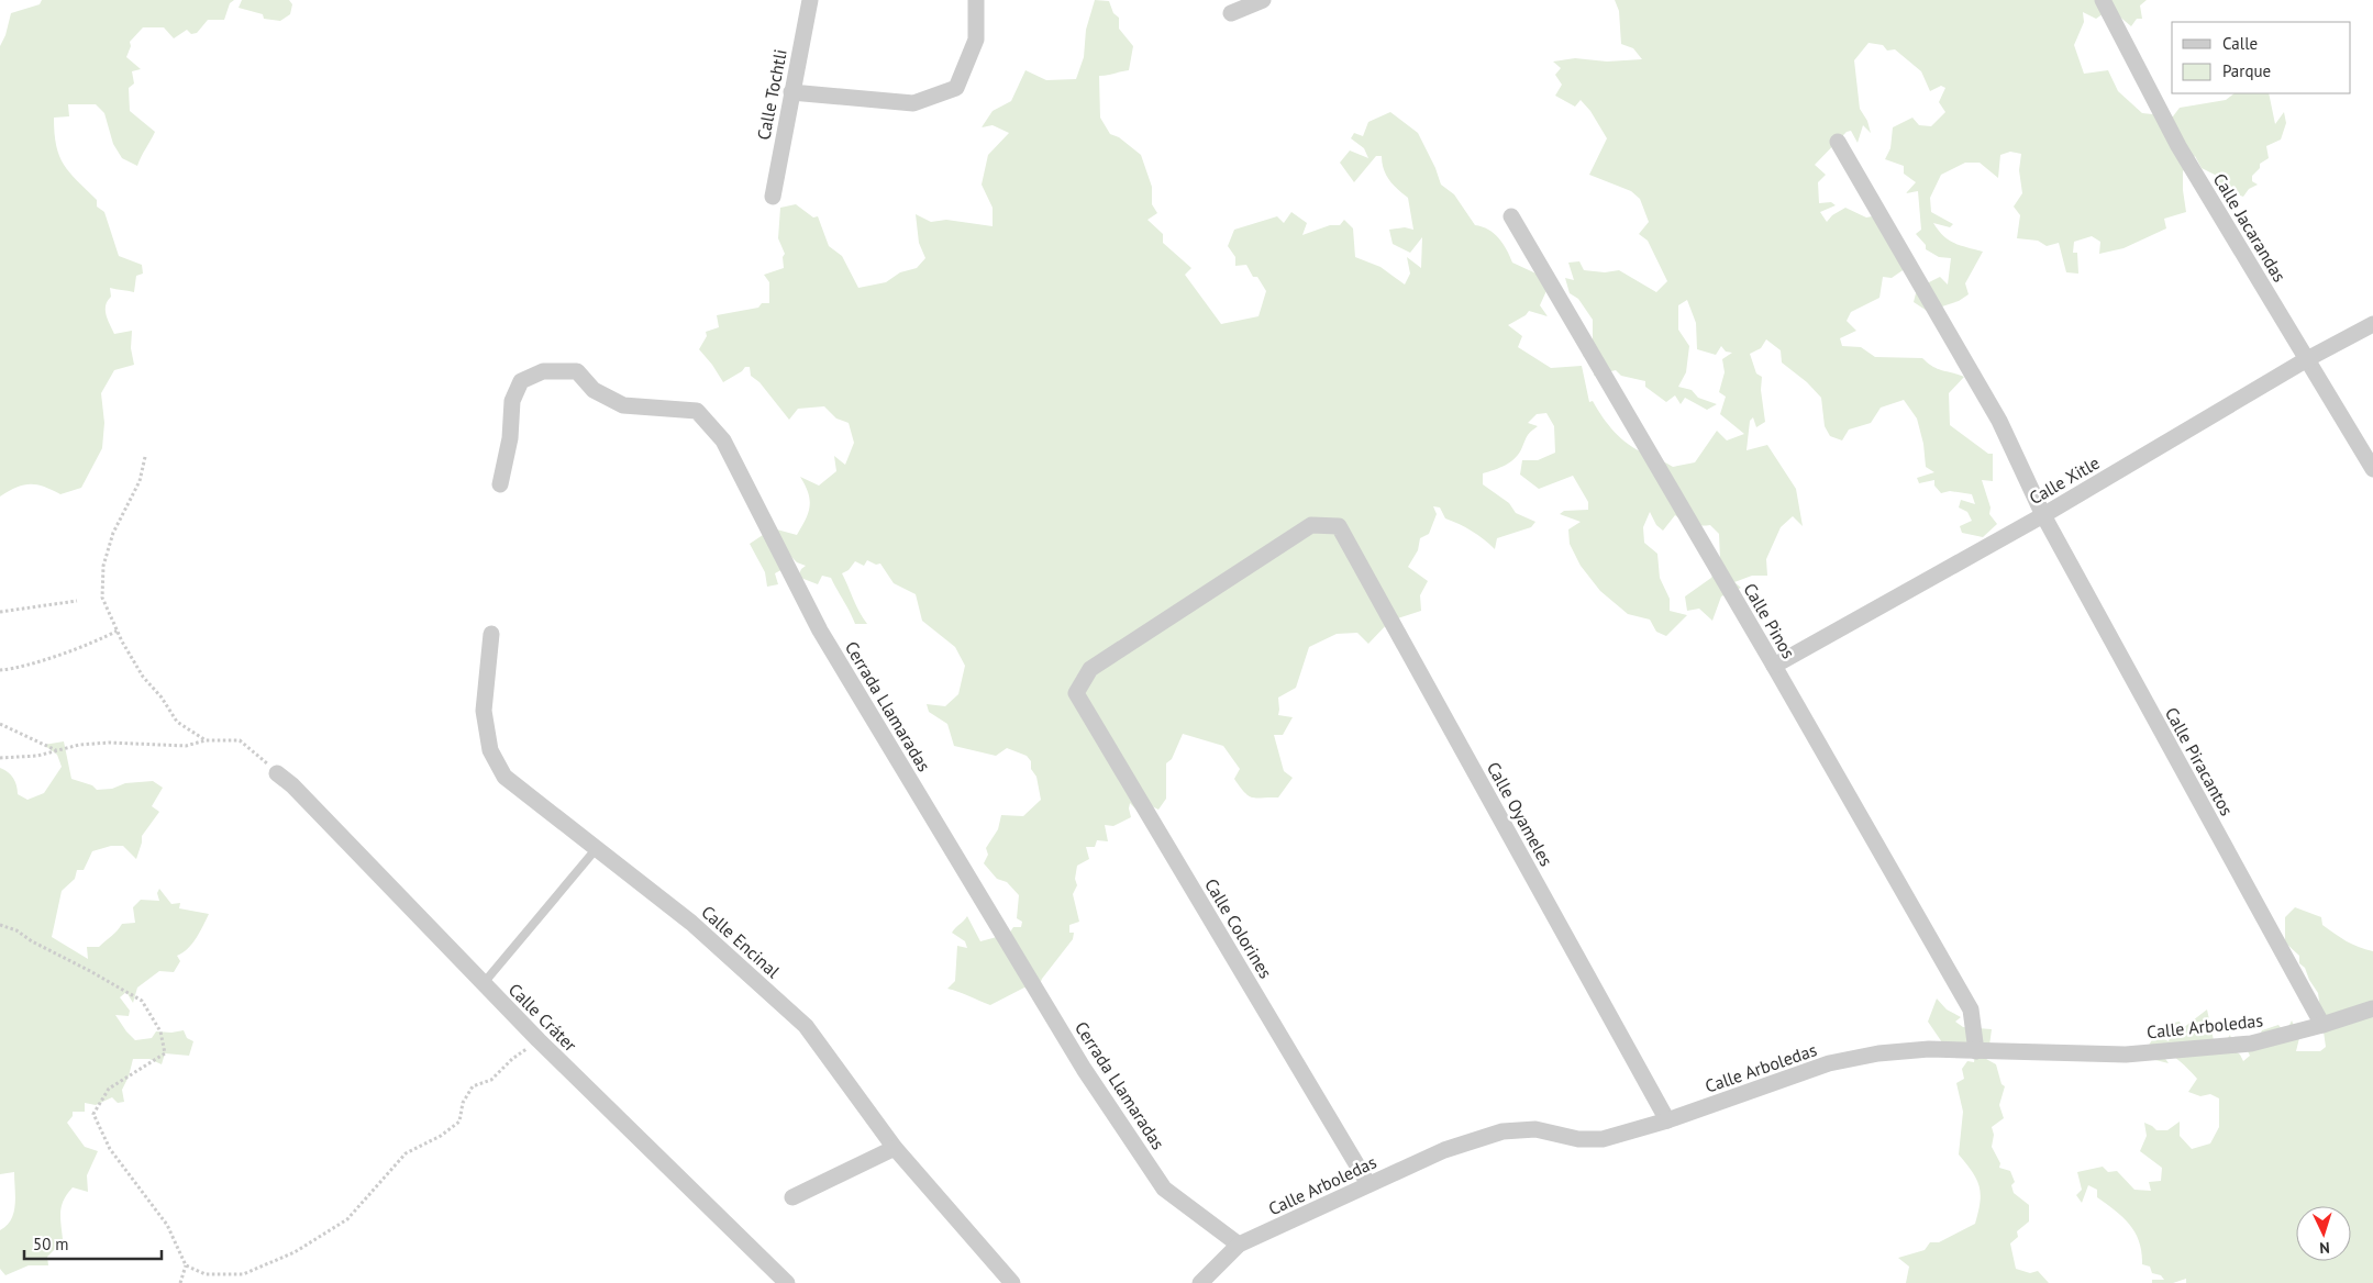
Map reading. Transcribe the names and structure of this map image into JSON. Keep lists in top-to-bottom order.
{
  "streets": {
    "street": [
      "Calle Tochtli",
      "Calle Jacarandas",
      "Calle Xitle",
      "Calle Pinos",
      "Cerrada Llamaradas",
      "Calle Piracantos",
      "Calle Oyameles",
      "Calle Colorines",
      "Calle Encinal",
      "Calle Cráter",
      "Calle Arboledas"
    ]
  },
  "crossings": [
    ["Calle Jacarandas", "Calle Xitle"],
    ["Calle Xitle", "Calle Pinos"],
    ["Calle Xitle", "Calle Piracantos"],
    ["Calle Pinos", "Calle Arboledas"],
    ["Cerrada Llamaradas", "Calle Arboledas"],
    ["Calle Piracantos", "Calle Arboledas"],
    ["Calle Oyameles", "Calle Colorines"],
    ["Calle Oyameles", "Calle Arboledas"],
    ["Calle Colorines", "Calle Arboledas"]
  ],
  "legend": ["Calle", "Parque"],
  "scale_bar": "50 m",
  "north": "bottom"
}
